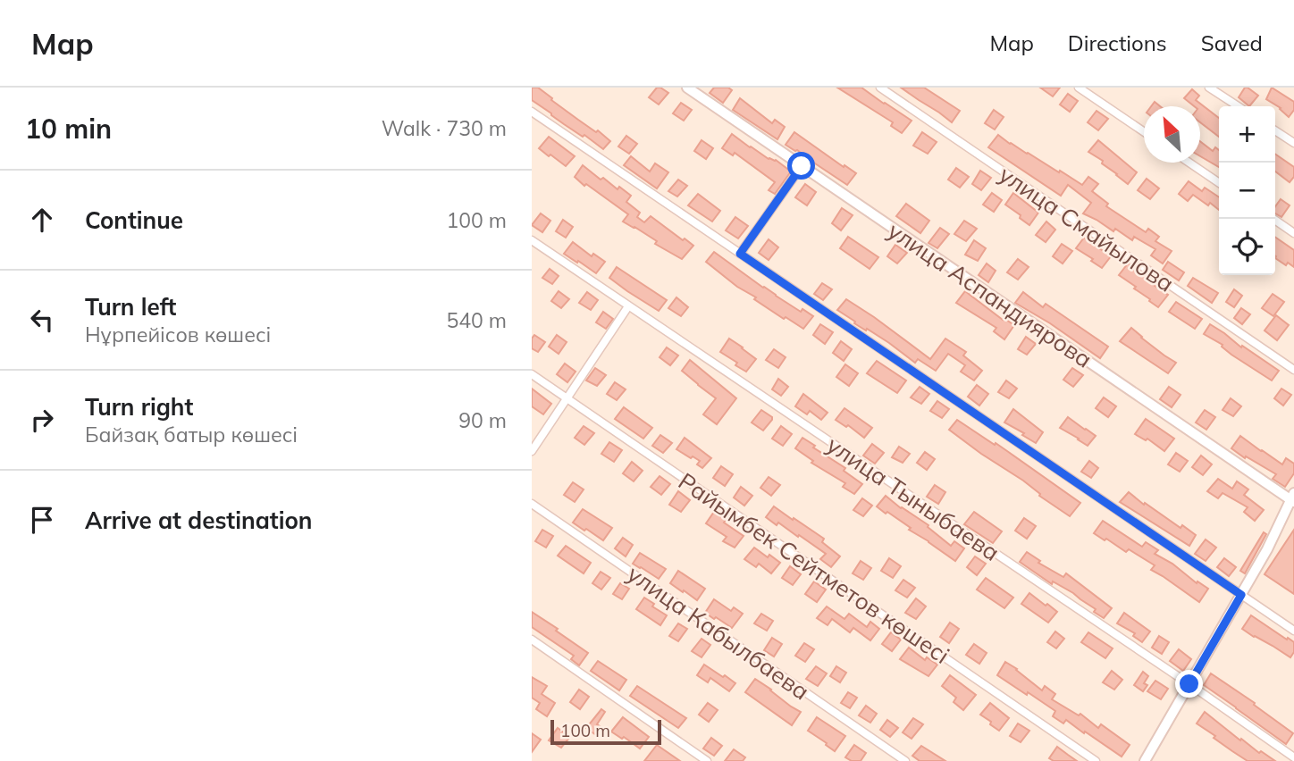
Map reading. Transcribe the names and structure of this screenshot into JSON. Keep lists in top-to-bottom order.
{
  "streets": {
    "street": [
      "улица Смайылова",
      "улица Аспандиярова",
      "улица Тыныбаева",
      "Райымбек Сейтметов көшесі",
      "улица Кабылбаева"
    ]
  },
  "scale_bar": "100 m",
  "north": "top left",
  "page": {
    "header": "Map",
    "nav": ["Map", "Directions", "Saved"],
    "heading": ["10 min", "Walk · 730 m"],
    "map_buttons": ["+", "−"],
    "list": [
      ["Continue", "100 m"],
      ["Turn left", "Нұрпейісов көшесі", "540 m"],
      ["Turn right", "Байзақ батыр көшесі", "90 m"],
      "Arrive at destination"
    ],
    "scale": "100 m"
  }
}
